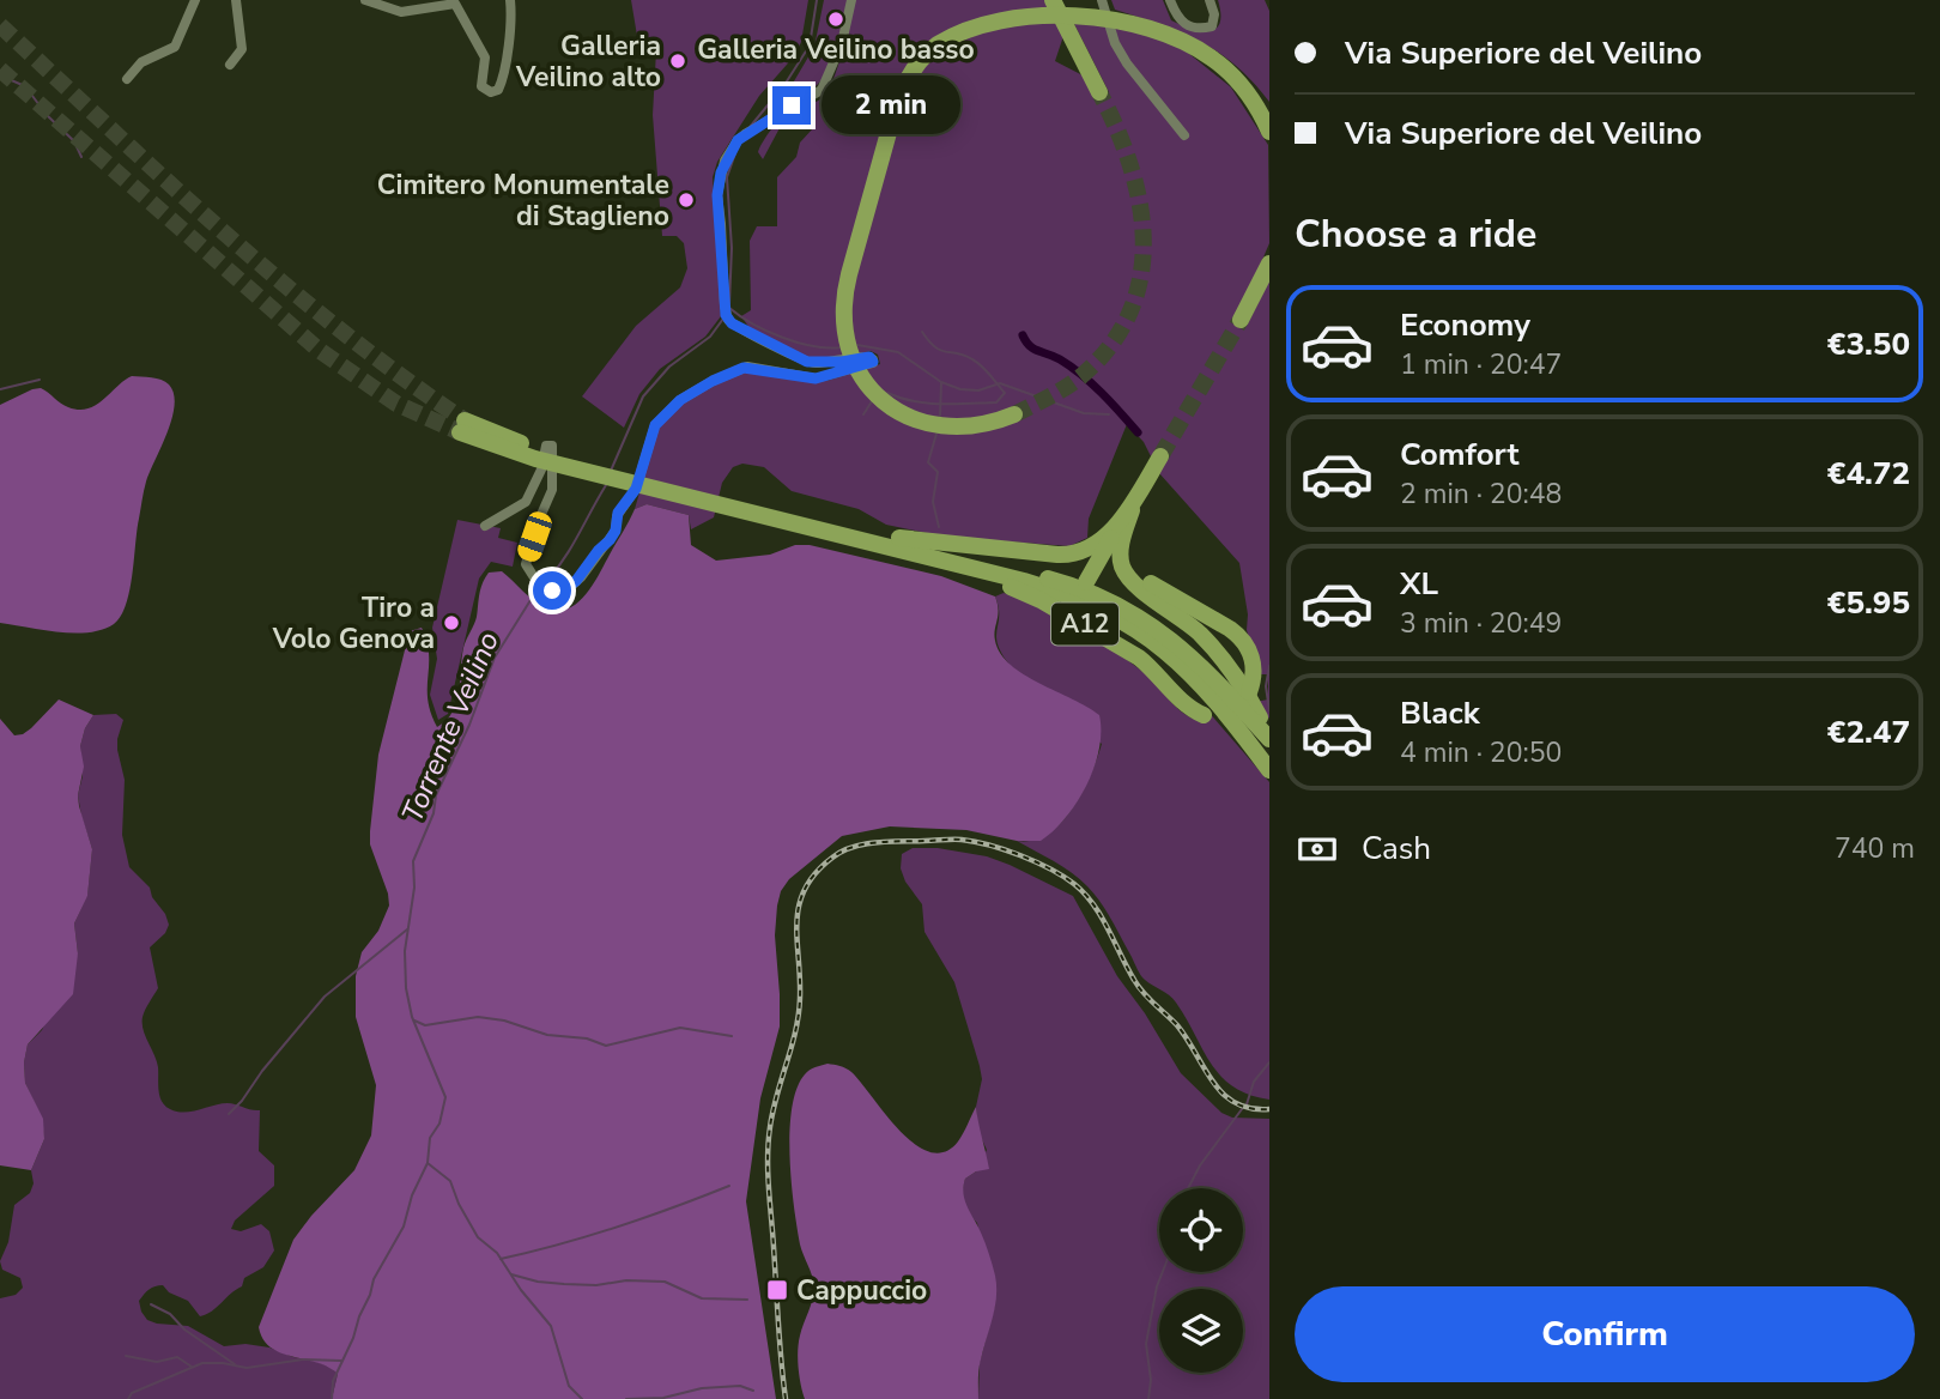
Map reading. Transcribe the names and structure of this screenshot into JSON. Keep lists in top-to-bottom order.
{
  "streets": {
    "highway": ["A12"]
  },
  "water": ["Torrente Veilino"],
  "places": {
    "other": [
      "Galleria Veilino basso",
      "Galleria Veilino alto",
      "Cimitero Monumentale di Staglieno",
      "Tiro a Volo Genova"
    ],
    "transit": ["Cappuccio"]
  },
  "page": {
    "banner": ["Via Superiore del Veilino", "Via Superiore del Veilino"],
    "bubble": "2 min",
    "heading": "Choose a ride",
    "list": [
      {
        "name": "Economy",
        "note": "1 min · 20:47",
        "value": "€3.50"
      },
      {
        "name": "Comfort",
        "note": "2 min · 20:48",
        "value": "€4.72"
      },
      {
        "name": "XL",
        "note": "3 min · 20:49",
        "value": "€5.95"
      },
      {
        "name": "Black",
        "note": "4 min · 20:50",
        "value": "€2.47"
      }
    ],
    "pay": ["Cash", "740 m"],
    "buttons": "Confirm"
  }
}
